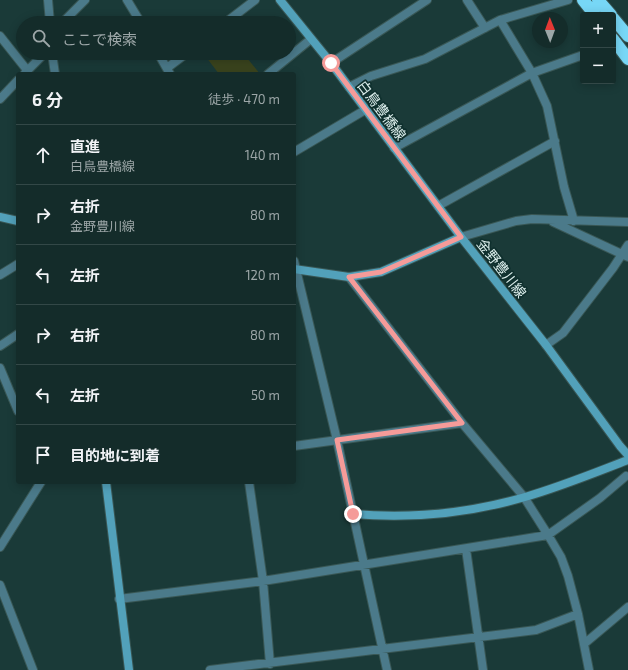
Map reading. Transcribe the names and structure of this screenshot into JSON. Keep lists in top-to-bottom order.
{
  "streets": {
    "main road": ["白鳥豊橋線", "金野豊川線"]
  },
  "crossings": [
    ["白鳥豊橋線", "金野豊川線"]
  ],
  "north": "top",
  "page": {
    "map_buttons": ["+", "−"],
    "search": "ここで検索",
    "heading": ["6 分", "徒歩 · 470 m"],
    "list": [
      ["直進", "白鳥豊橋線", "140 m"],
      ["右折", "金野豊川線", "80 m"],
      ["左折", "120 m"],
      ["右折", "80 m"],
      ["左折", "50 m"],
      "目的地に到着"
    ]
  }
}
